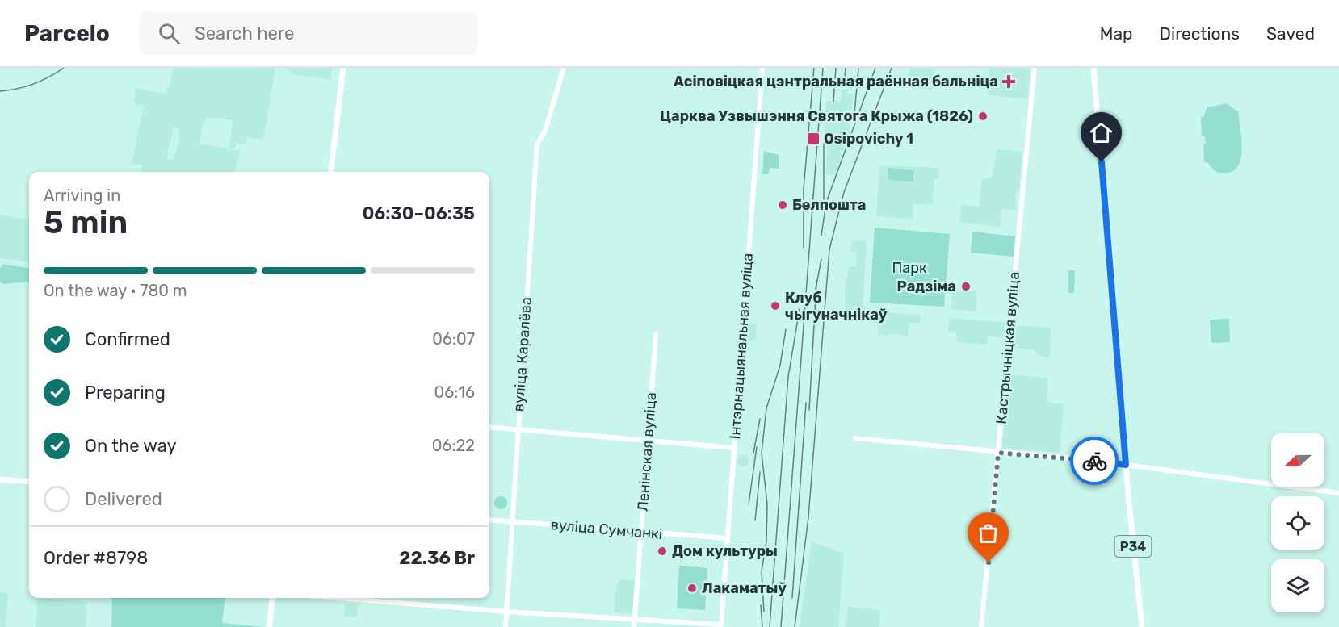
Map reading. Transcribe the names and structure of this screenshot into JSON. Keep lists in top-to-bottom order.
{
  "streets": {
    "main road": ["Р34"],
    "street": [
      "Інтэрнацыянальная вуліца",
      "Кастрычніцкая вуліца",
      "вуліца Каралёва",
      "Ленінская вуліца",
      "вуліца Сумчанкі"
    ]
  },
  "crossings": [
    ["Інтэрнацыянальная вуліца", "Ленінская вуліца"],
    ["Інтэрнацыянальная вуліца", "вуліца Сумчанкі"],
    ["вуліца Каралёва", "вуліца Сумчанкі"],
    ["Ленінская вуліца", "вуліца Сумчанкі"]
  ],
  "parks": ["Парк"],
  "places": {
    "health": ["Асіповіцкая цэнтральная раённая бальніца"],
    "other": [
      "Царква Узвышэння Святога Крыжа (1826)",
      "Белпошта",
      "Радзіма",
      "Клуб чыгуначнікаў",
      "Дом культуры",
      "Лакаматыў"
    ],
    "transit": ["Osipovichy 1"]
  },
  "north": "left",
  "page": {
    "header": "Parcelo",
    "search": "Search here",
    "nav": ["Map", "Directions", "Saved"],
    "heading": ["5 min", "Arriving in", "06:30–06:35"],
    "panel": ["Order #8798", "22.36 Br"],
    "bar": "On the way · 780 m",
    "list": [
      ["Confirmed", "06:07"],
      ["Preparing", "06:16"],
      ["On the way", "06:22"],
      "Delivered"
    ]
  }
}
